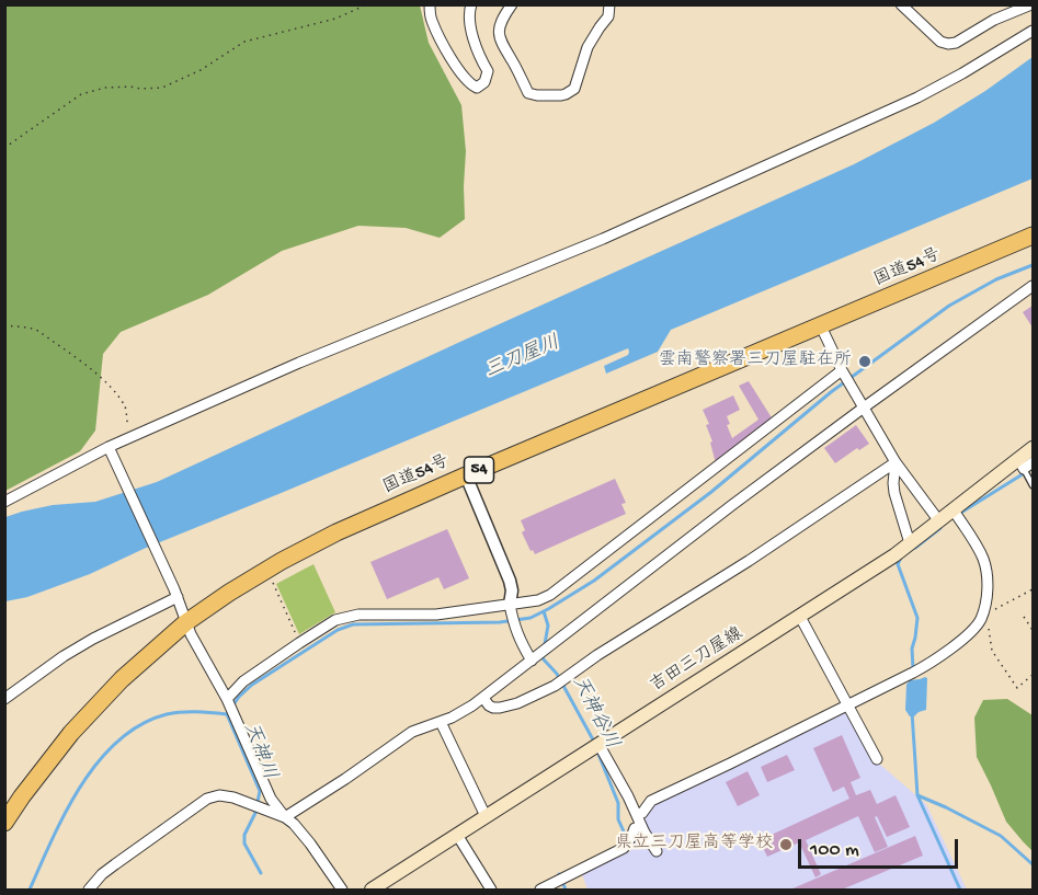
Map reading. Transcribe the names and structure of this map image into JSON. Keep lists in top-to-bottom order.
{
  "streets": {
    "highway": ["国道54号", "54"],
    "main road": ["吉田三刀屋線"]
  },
  "water": ["三刀屋川", "天神谷川", "天神川"],
  "places": ["雲南警察署三刀屋駐在所", "県立三刀屋高等学校"],
  "scale_bar": "100 m"
}
